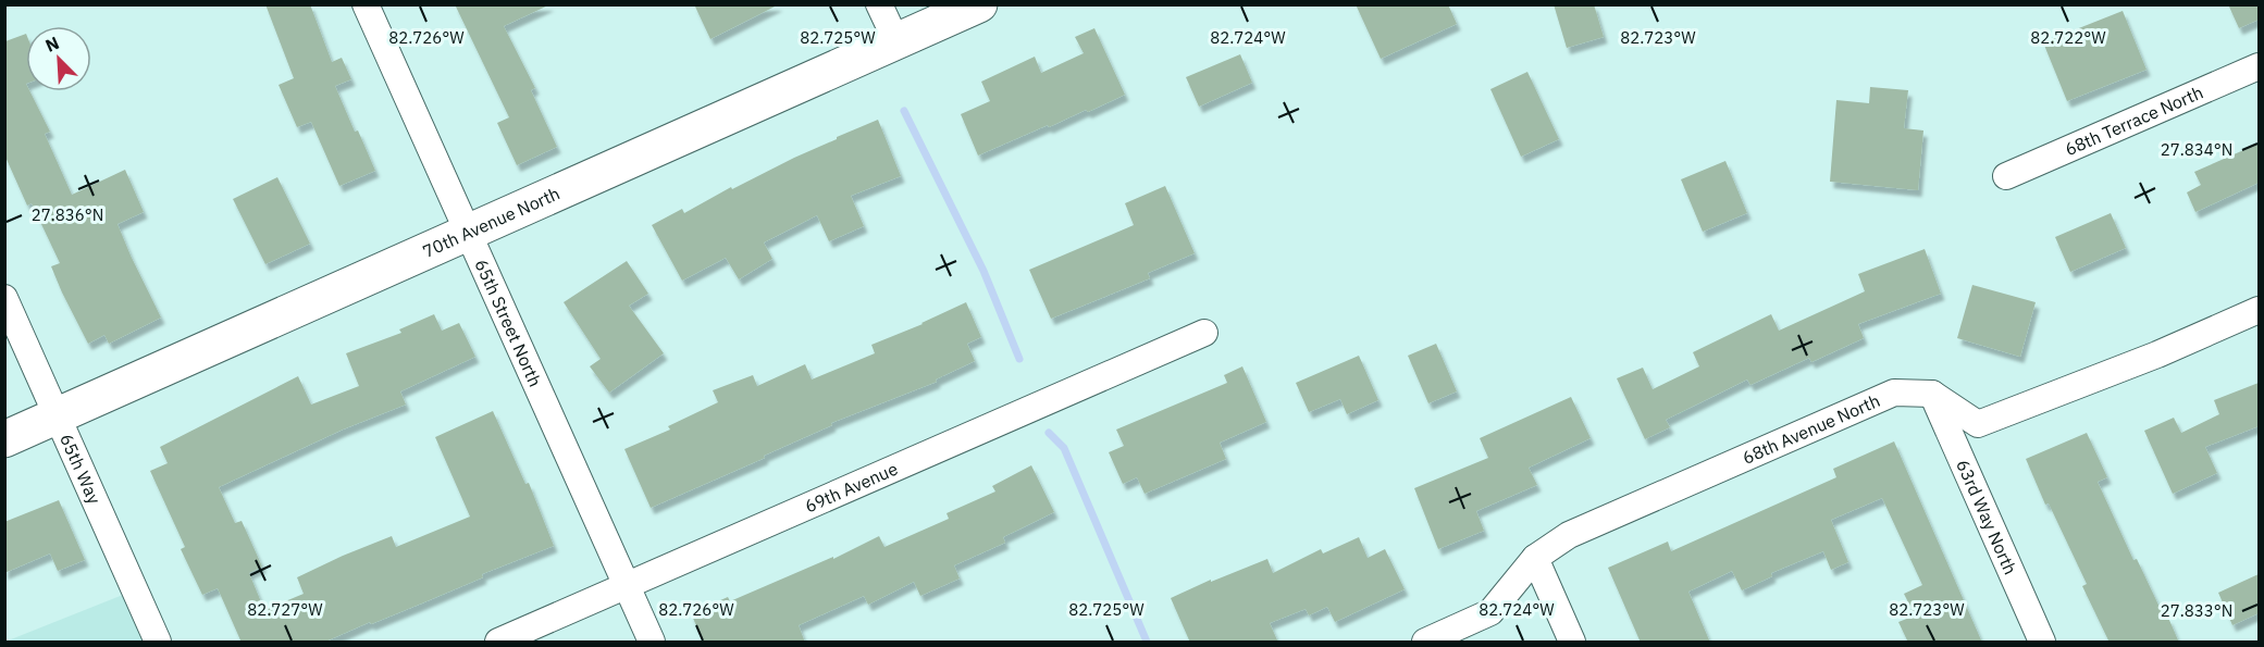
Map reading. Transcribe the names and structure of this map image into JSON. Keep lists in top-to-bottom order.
{
  "streets": {
    "street": [
      "68th Terrace North",
      "70th Avenue North",
      "65th Street North",
      "68th Avenue North",
      "65th Way",
      "69th Avenue",
      "63rd Way North"
    ]
  },
  "crossings": [
    ["70th Avenue North", "65th Street North"],
    ["70th Avenue North", "65th Way"],
    ["65th Street North", "69th Avenue"],
    ["68th Avenue North", "63rd Way North"]
  ],
  "north": "top left",
  "coordinates": [
    "82.724°W",
    "82.723°W",
    "82.722°W",
    "82.726°W",
    "82.725°W",
    "27.834°N",
    "27.836°N",
    "82.727°W",
    "27.833°N"
  ]
}
